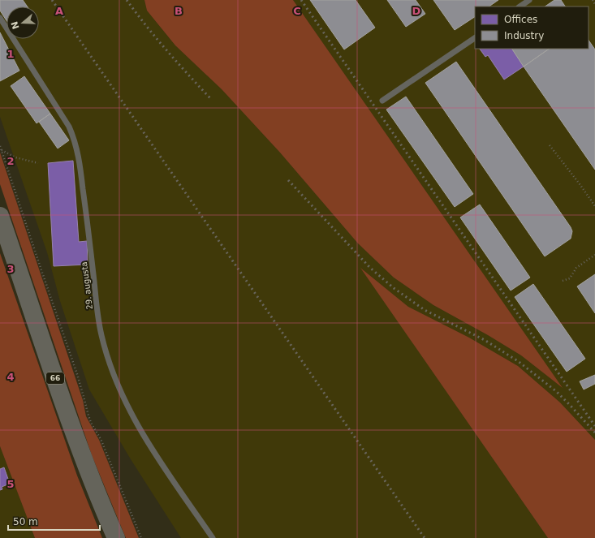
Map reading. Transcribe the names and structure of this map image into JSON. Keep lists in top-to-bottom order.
{
  "streets": {
    "main road": ["66"],
    "lane": ["29. augusta"]
  },
  "legend": ["Offices", "Industry"],
  "scale_bar": "50 m",
  "north": "left",
  "grid": {
    "columns": [
      "A",
      "B",
      "C",
      "D"
    ],
    "rows": [
      "1",
      "2",
      "3",
      "4",
      "5"
    ]
  }
}
